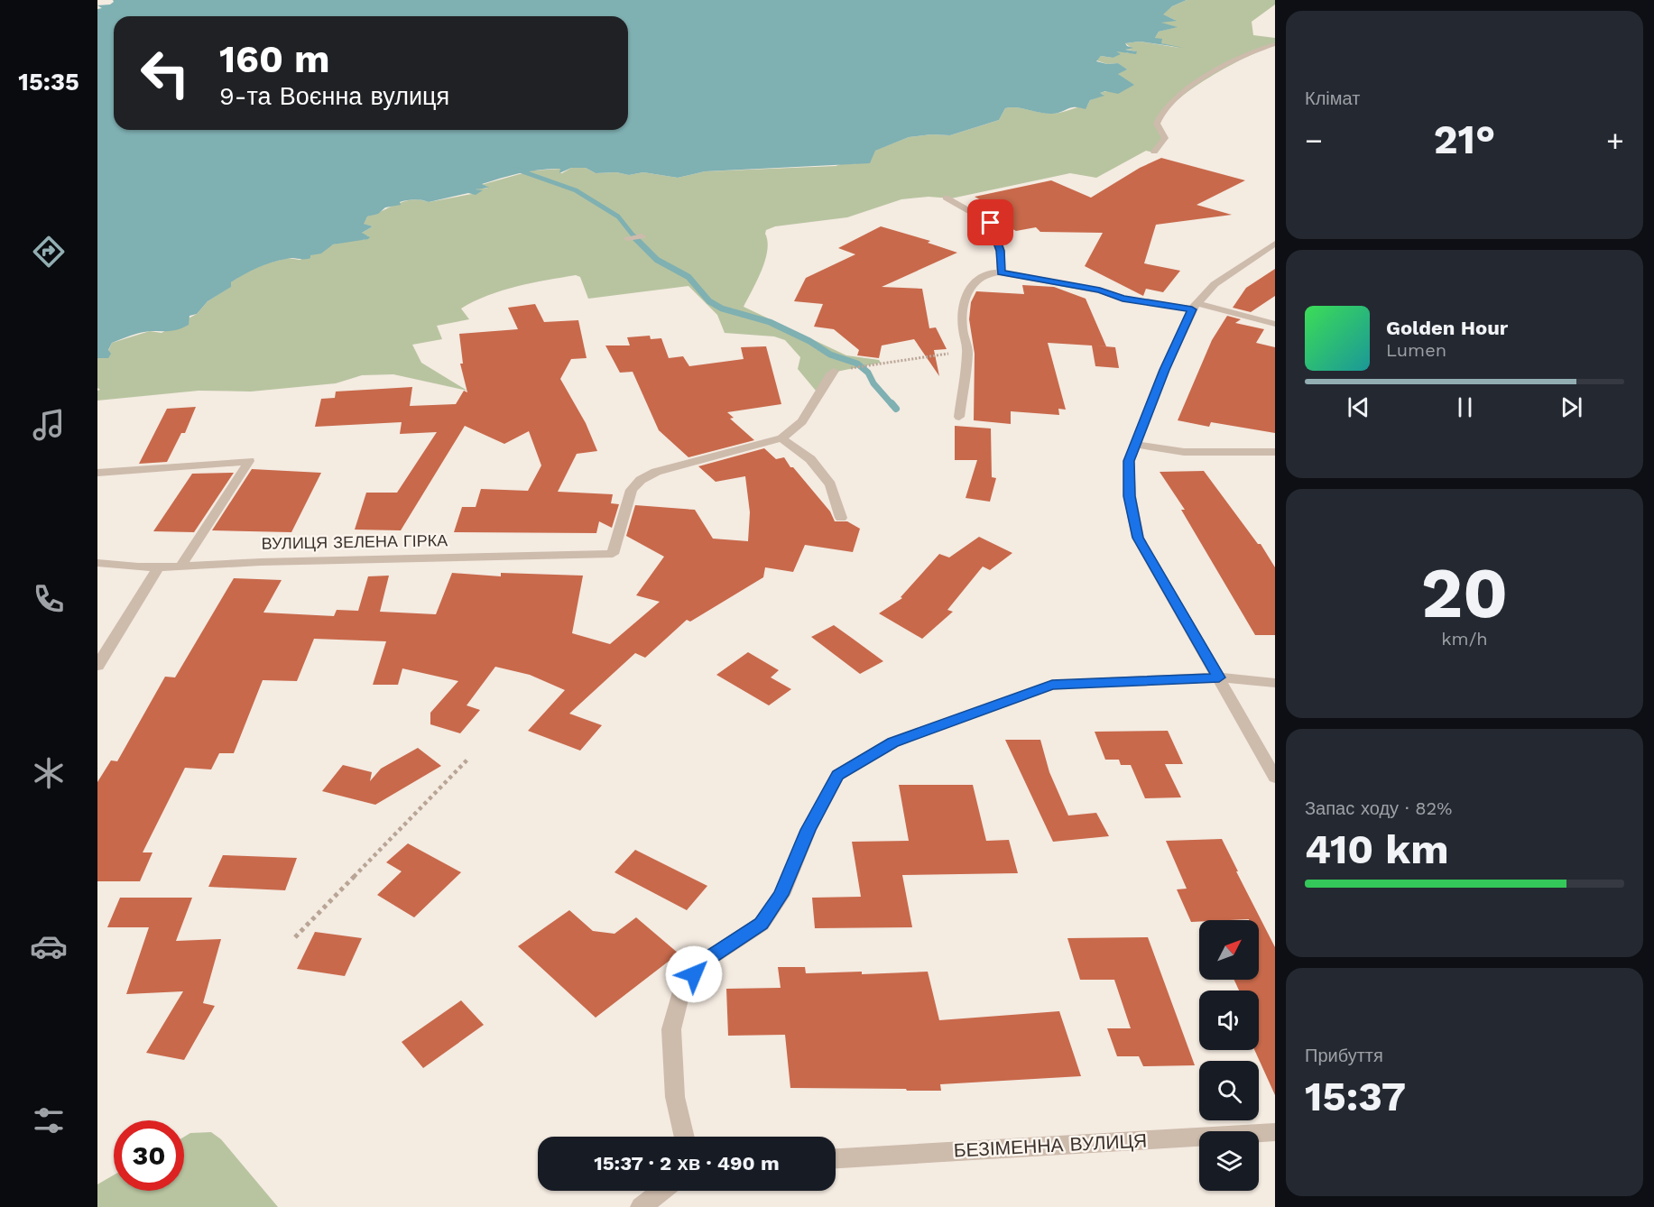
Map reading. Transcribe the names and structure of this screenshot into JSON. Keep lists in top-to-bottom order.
{
  "streets": {
    "street": ["ВУЛИЦЯ ЗЕЛЕНА ГІРКА", "БЕЗІМЕННА ВУЛИЦЯ"]
  },
  "north": "top right",
  "page": {
    "tabs": "15:35",
    "tile": [
      "Клімат",
      ["20", "km/h"],
      ["Запас ходу · 82%", "410 km"],
      ["Прибуття", "15:37"]
    ],
    "turn": ["160 m", "9-та Воєнна вулиця"],
    "heat": ["−", "21°", "+"],
    "song": ["Golden Hour", "Lumen"],
    "limit": "30",
    "trip": "15:37 · 2 хв · 490 m"
  }
}
